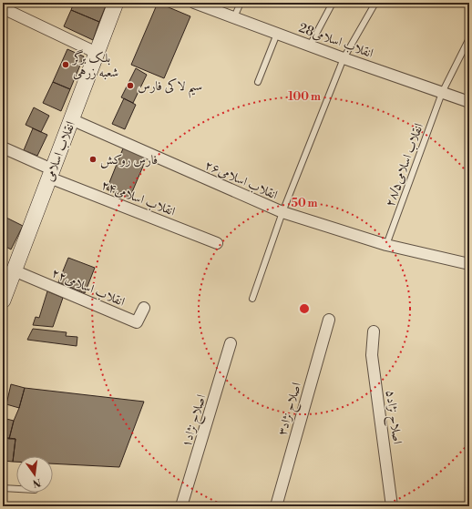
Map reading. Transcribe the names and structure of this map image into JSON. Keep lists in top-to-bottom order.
{
  "streets": {
    "main road": ["انقلاب اسلامی"],
    "street": [
      "28انقلاب اسلامی",
      "انقلاب اسلامی۲۶",
      "انقلاب اسلامی۲۴",
      "انقلاب اسلامی۲۲",
      "اصلاح نژاد۳",
      "اصلاح نژاد۵",
      "اصلاح نژاد۱"
    ],
    "lane": ["انقلاب اسلامی۲۸/۵"]
  },
  "crossings": [
    ["28انقلاب اسلامی", "انقلاب اسلامی۲۸/۵"],
    ["انقلاب اسلامی", "انقلاب اسلامی۲۶"],
    ["انقلاب اسلامی", "انقلاب اسلامی۲۴"],
    ["انقلاب اسلامی", "انقلاب اسلامی۲۲"],
    ["انقلاب اسلامی۲۸/۵", "انقلاب اسلامی۲۶"]
  ],
  "places": ["بلک برگر شعبه زرهی", "سیم لاکی فارس", "فارس روکش"],
  "north": "bottom",
  "rings": ["100 m", "50 m"]
}
